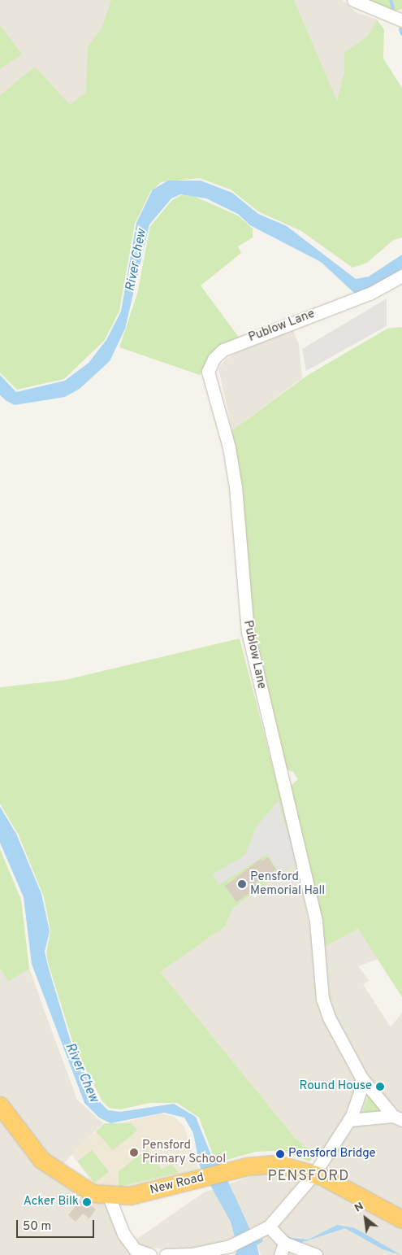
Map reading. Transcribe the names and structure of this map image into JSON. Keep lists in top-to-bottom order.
{
  "streets": {
    "highway": ["New Road"],
    "street": ["Publow Lane"]
  },
  "districts": ["PENSFORD"],
  "water": ["River Chew"],
  "places": [
    "Pensford Memorial Hall",
    "Round House",
    "Pensford Primary School",
    "Pensford Bridge",
    "Acker Bilk"
  ],
  "scale_bar": "50 m",
  "north": "top left"
}
